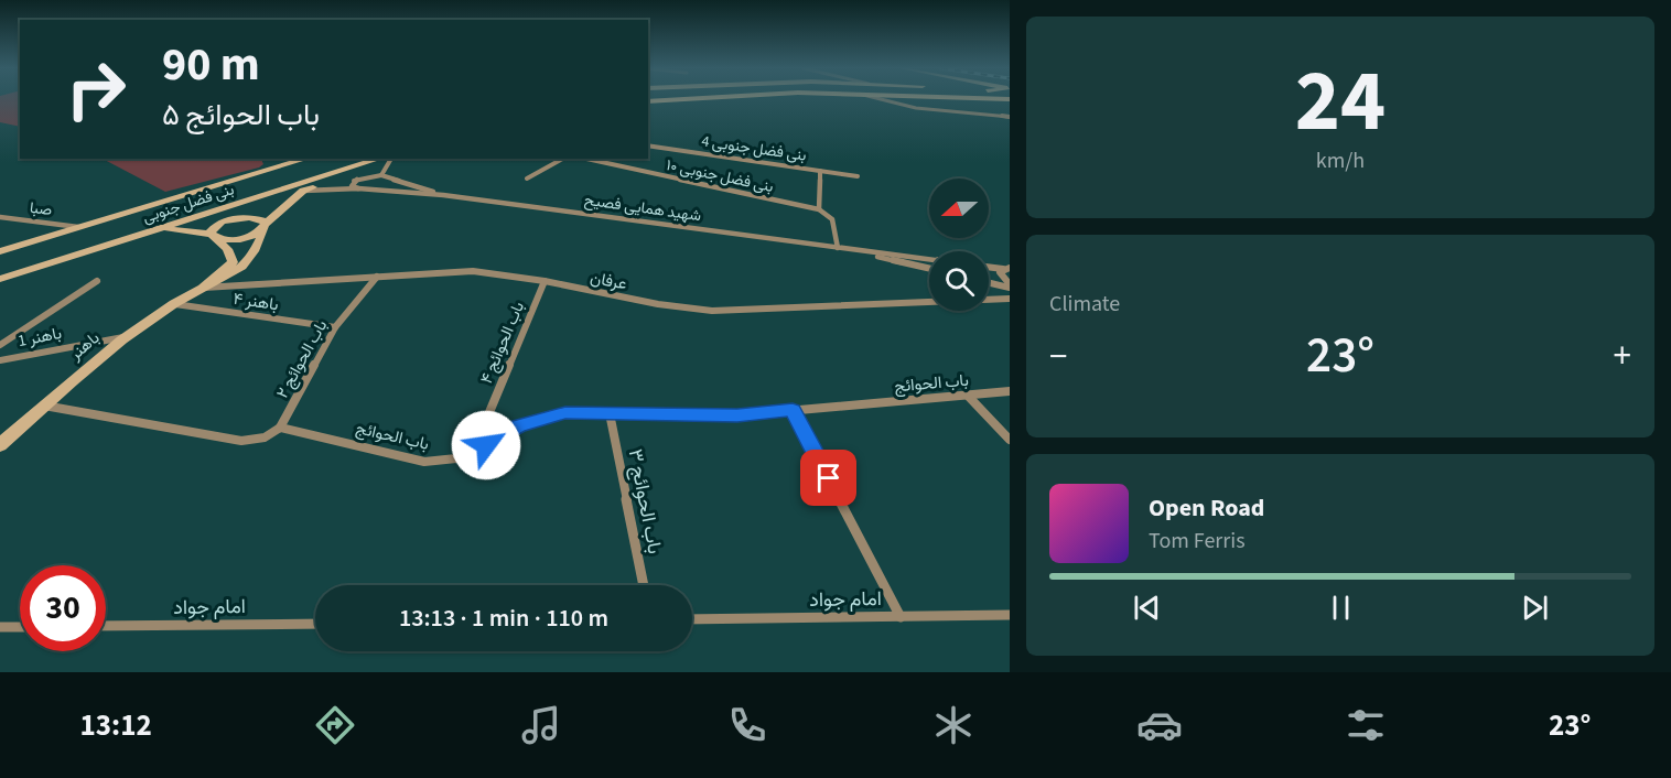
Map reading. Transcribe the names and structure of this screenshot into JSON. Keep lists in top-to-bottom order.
{
  "streets": {
    "main road": ["بنی فضل جنوبی", "باهنر"],
    "street": [
      "بنی فضل جنوبی 4",
      "بنی فضل جنوبی ۱۰",
      "شهید همایی فصیح",
      "صبا",
      "عرفان",
      "باهنر ۴",
      "باهنر 1",
      "باب الحوائج ۴",
      "باب الحوائج ۲",
      "باب الحوائج",
      "باب الحوائج ۳",
      "امام جواد"
    ]
  },
  "crossings": [
    ["بنی فضل جنوبی", "صبا"],
    ["بنی فضل جنوبی", "باهنر"],
    ["شهید همایی فصیح", "باهنر"],
    ["عرفان", "باب الحوائج ۴"],
    ["عرفان", "باهنر"],
    ["عرفان", "باب الحوائج ۲"],
    ["باهنر ۴", "باهنر"],
    ["باهنر ۴", "باب الحوائج ۲"],
    ["باهنر 1", "باهنر"],
    ["باب الحوائج ۴", "باب الحوائج"],
    ["باب الحوائج ۲", "باب الحوائج"],
    ["باب الحوائج", "باب الحوائج ۳"]
  ],
  "north": "left",
  "page": {
    "tile": [
      ["24", "km/h"],
      "Climate"
    ],
    "turn": ["90 m", "باب الحوائج ۵"],
    "heat": ["−", "23°", "+"],
    "song": ["Open Road", "Tom Ferris"],
    "limit": "30",
    "trip": "13:13 · 1 min · 110 m",
    "tabs": ["13:12", "23°"]
  }
}
